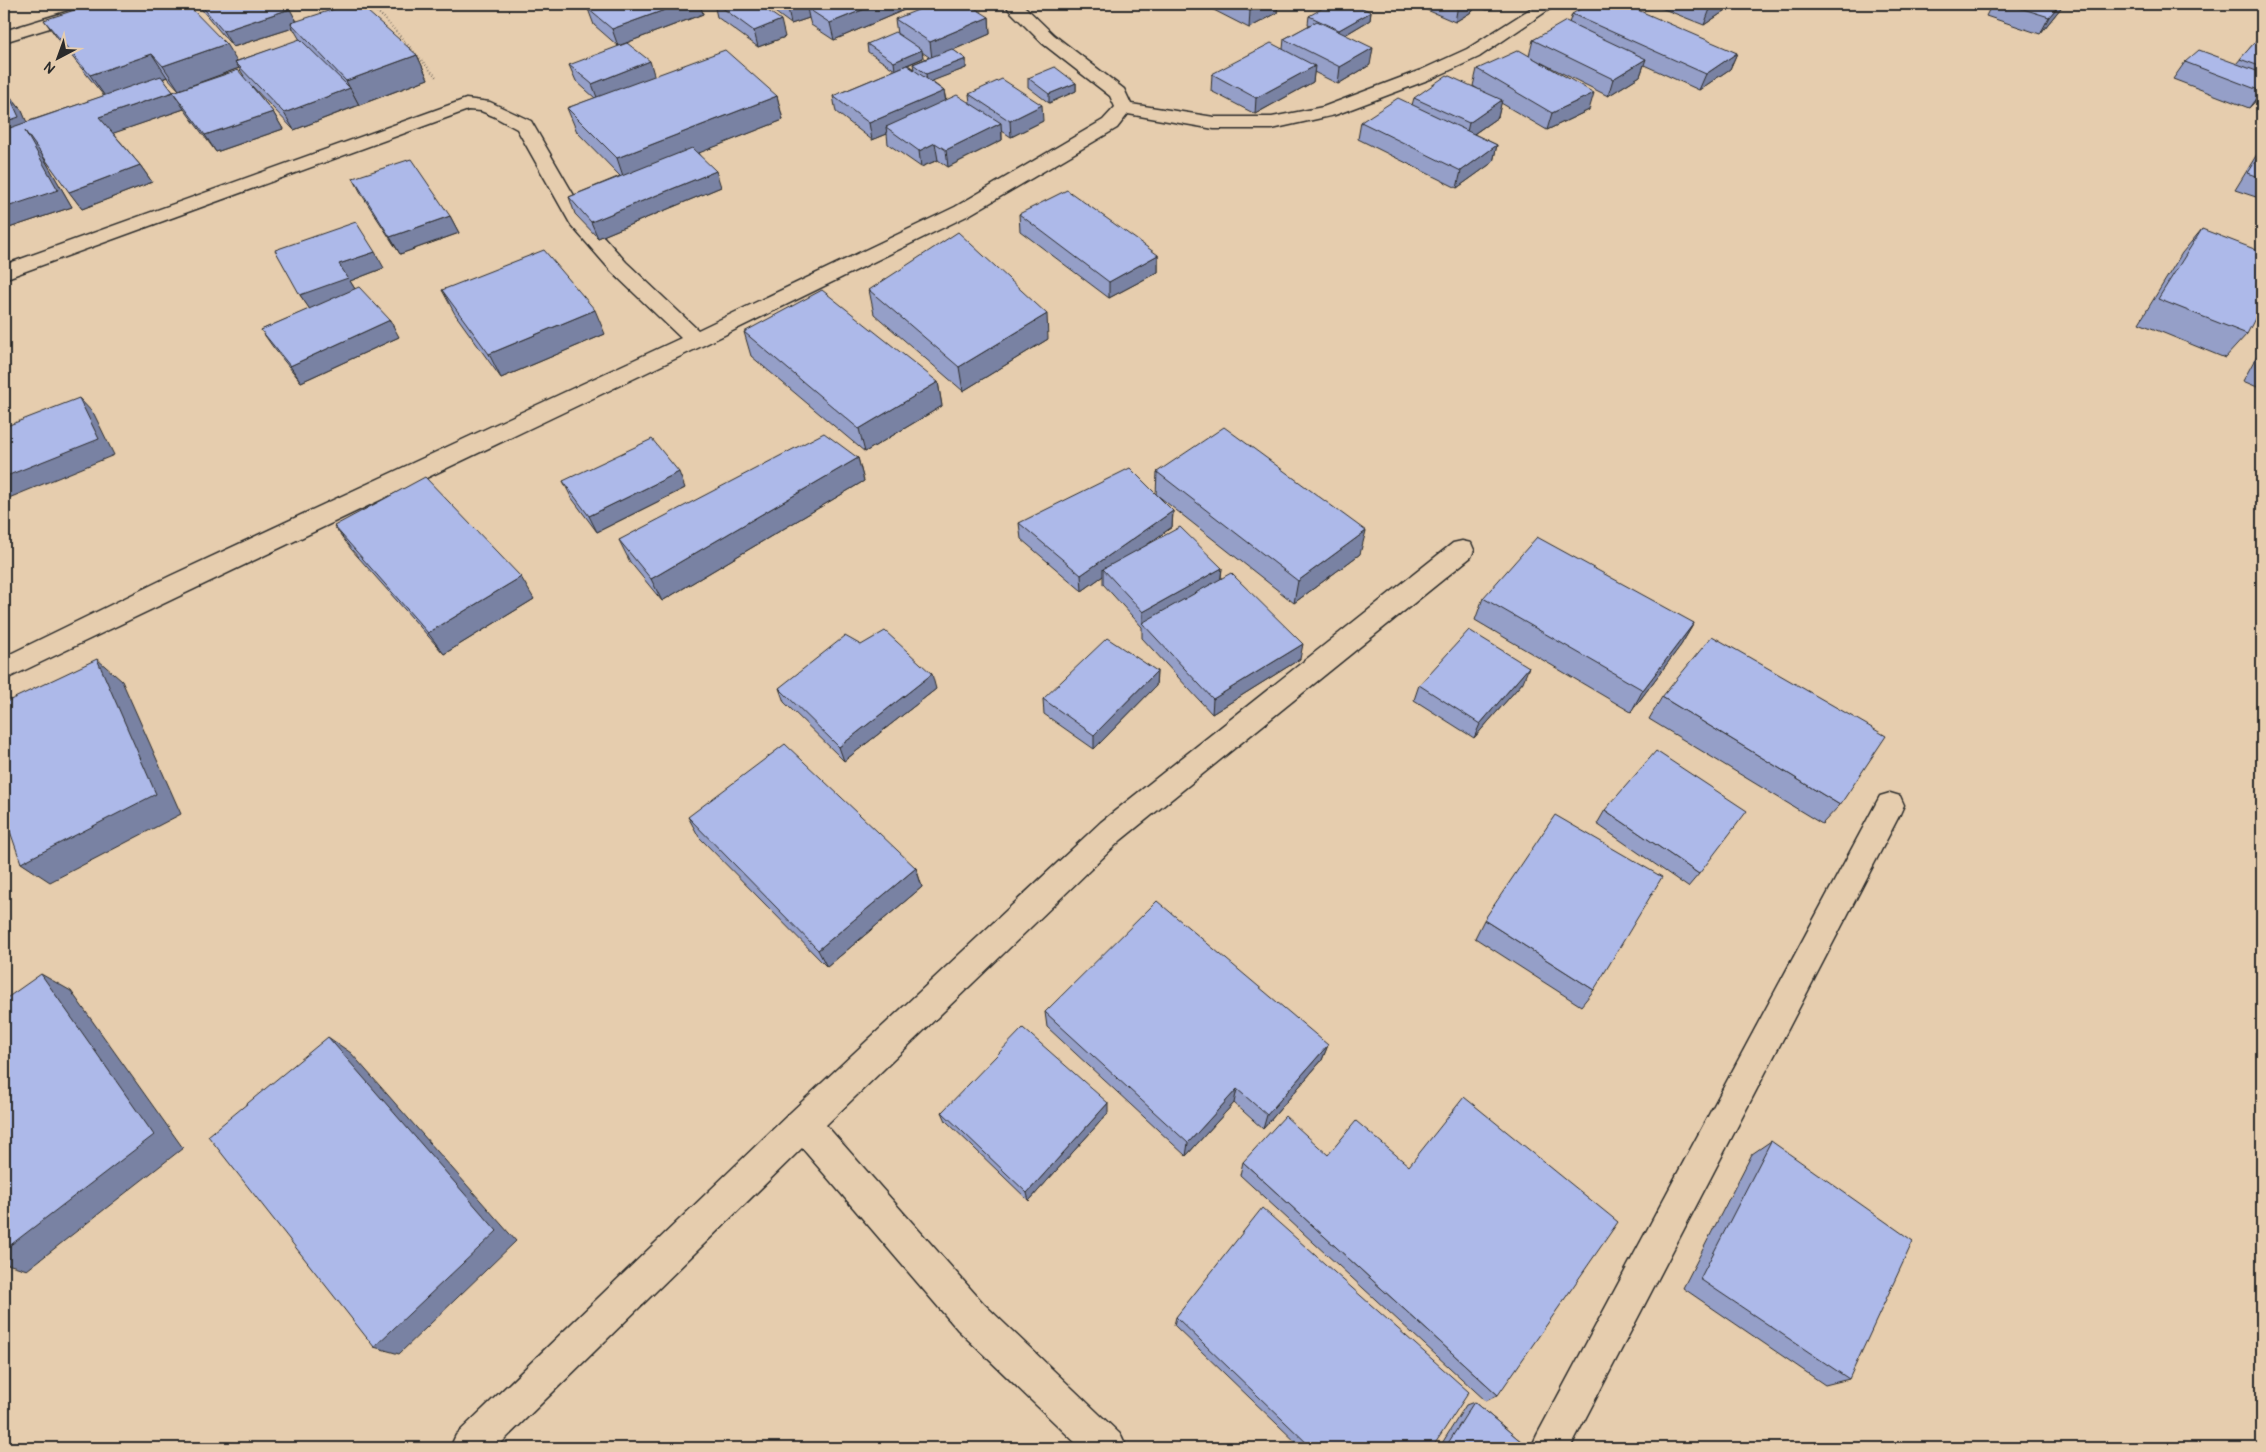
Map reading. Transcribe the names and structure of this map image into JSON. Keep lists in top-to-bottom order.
{
  "north": "bottom left"
}
